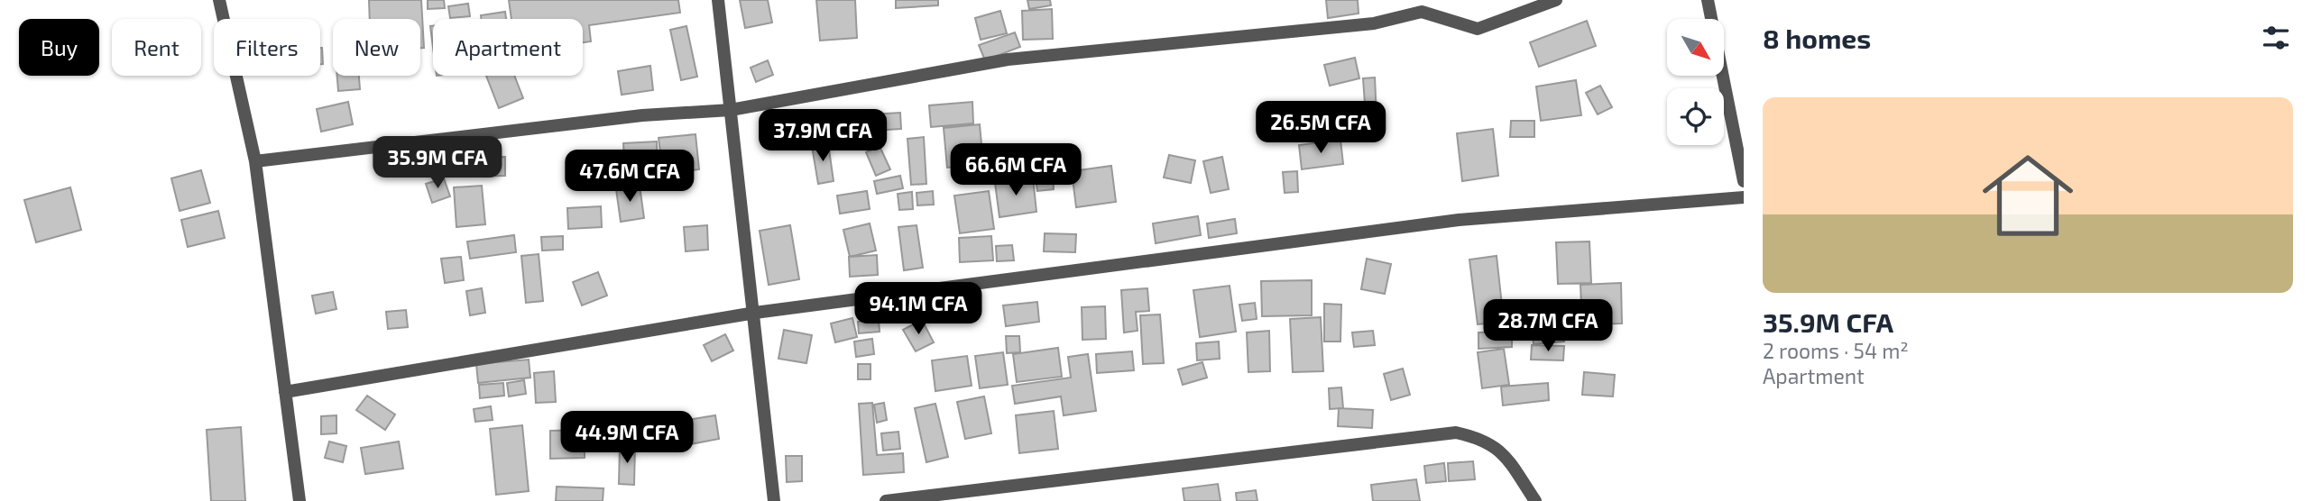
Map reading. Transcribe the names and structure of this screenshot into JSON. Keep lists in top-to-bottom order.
{
  "north": "bottom right",
  "page": {
    "heading": "8 homes",
    "chip": [
      "Buy",
      "Rent",
      "Filters",
      "New",
      "Apartment"
    ],
    "list": [
      {
        "name": "35.9M CFA",
        "note": "2 rooms · 54 m² · Apartment"
      }
    ],
    "price": [
      "26.5M CFA",
      "37.9M CFA",
      "35.9M CFA",
      "66.6M CFA",
      "47.6M CFA",
      "94.1M CFA",
      "28.7M CFA",
      "44.9M CFA"
    ]
  }
}
